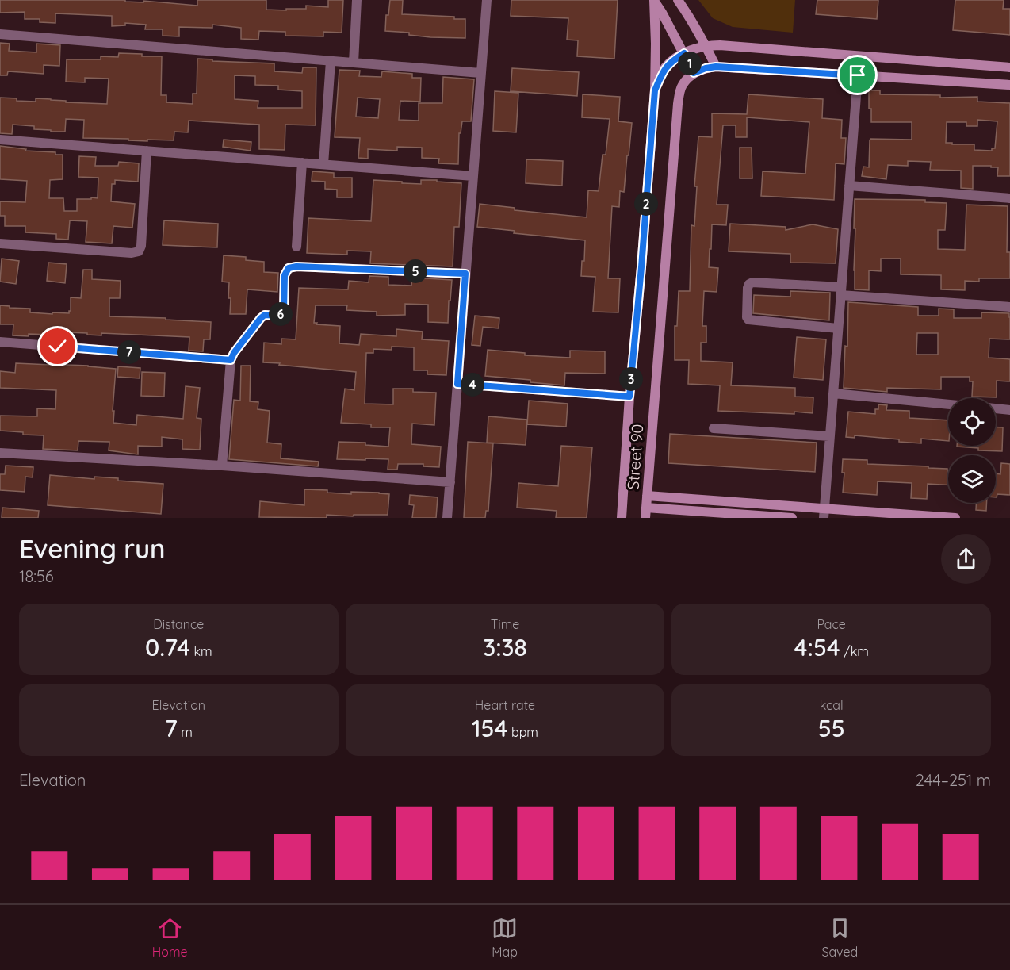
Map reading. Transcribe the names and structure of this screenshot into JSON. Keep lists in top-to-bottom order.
{
  "streets": {
    "main road": ["Street 90"]
  },
  "page": {
    "pins": [
      "1",
      "2",
      "5",
      "6",
      "7",
      "3",
      "4"
    ],
    "heading": ["Evening run", "18:56"],
    "stats": [
      ["Distance", "0.74 km"],
      ["Time", "3:38"],
      ["Pace", "4:54 /km"],
      ["Elevation", "7 m"],
      ["Heart rate", "154 bpm"],
      ["kcal", "55"]
    ],
    "chart": ["Elevation", "244–251 m"],
    "tabs": ["Home", "Map", "Saved"]
  }
}
